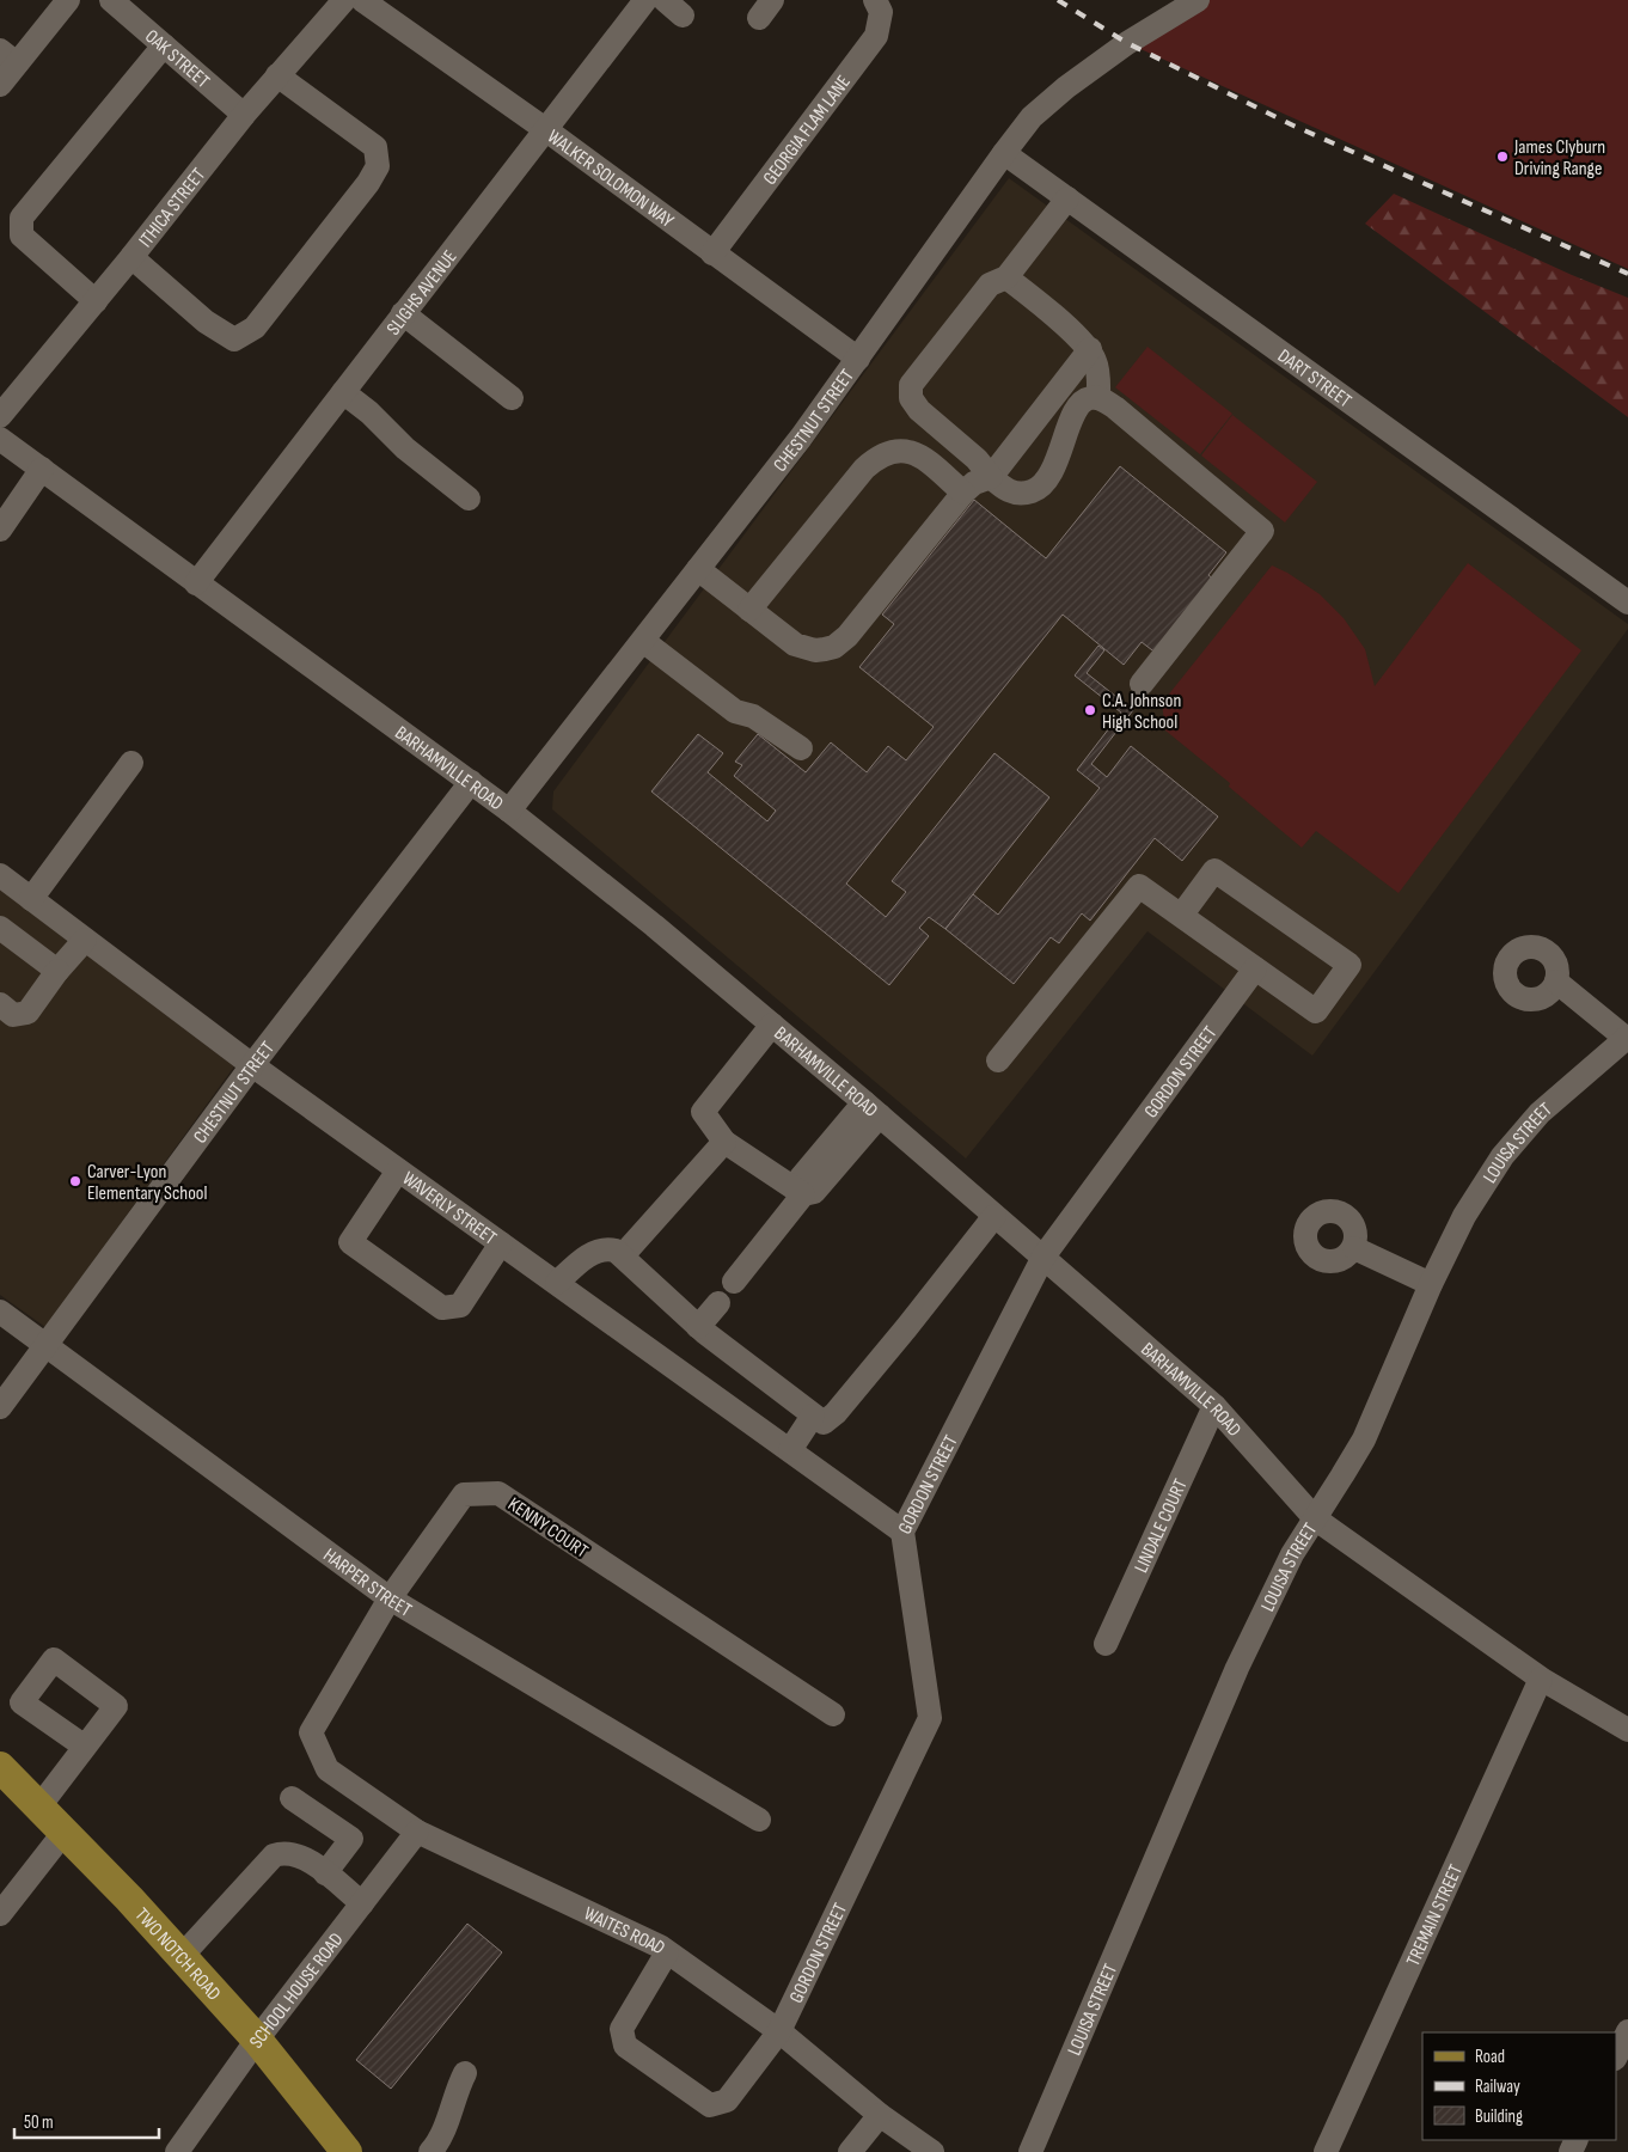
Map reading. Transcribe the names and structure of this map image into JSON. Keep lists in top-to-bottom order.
{
  "streets": {
    "main road": ["TWO NOTCH ROAD"],
    "street": [
      "OAK STREET",
      "GEORGIA FLAM LANE",
      "WALKER SOLOMON WAY",
      "ITHICA STREET",
      "SLIGHS AVENUE",
      "DART STREET",
      "CHESTNUT STREET",
      "BARHAMVILLE ROAD",
      "GORDON STREET",
      "LOUISA STREET",
      "WAVERLY STREET",
      "LINDALE COURT",
      "KENNY COURT",
      "HARPER STREET",
      "TREMAIN STREET",
      "WAITES ROAD",
      "SCHOOL HOUSE ROAD"
    ]
  },
  "crossings": [
    ["OAK STREET", "ITHICA STREET"],
    ["GEORGIA FLAM LANE", "WALKER SOLOMON WAY"],
    ["WALKER SOLOMON WAY", "SLIGHS AVENUE"],
    ["WALKER SOLOMON WAY", "CHESTNUT STREET"],
    ["SLIGHS AVENUE", "BARHAMVILLE ROAD"],
    ["DART STREET", "CHESTNUT STREET"],
    ["CHESTNUT STREET", "BARHAMVILLE ROAD"],
    ["CHESTNUT STREET", "WAVERLY STREET"],
    ["CHESTNUT STREET", "HARPER STREET"],
    ["BARHAMVILLE ROAD", "GORDON STREET"],
    ["BARHAMVILLE ROAD", "LOUISA STREET"],
    ["BARHAMVILLE ROAD", "LINDALE COURT"],
    ["BARHAMVILLE ROAD", "TREMAIN STREET"],
    ["GORDON STREET", "WAVERLY STREET"],
    ["GORDON STREET", "WAITES ROAD"],
    ["KENNY COURT", "HARPER STREET"],
    ["KENNY COURT", "WAITES ROAD"],
    ["WAITES ROAD", "SCHOOL HOUSE ROAD"],
    ["TWO NOTCH ROAD", "SCHOOL HOUSE ROAD"]
  ],
  "places": ["James Clyburn Driving Range", "C.A. Johnson High School", "Carver-Lyon Elementary School"],
  "legend": ["Road", "Railway", "Building"],
  "scale_bar": "50 m"
}
